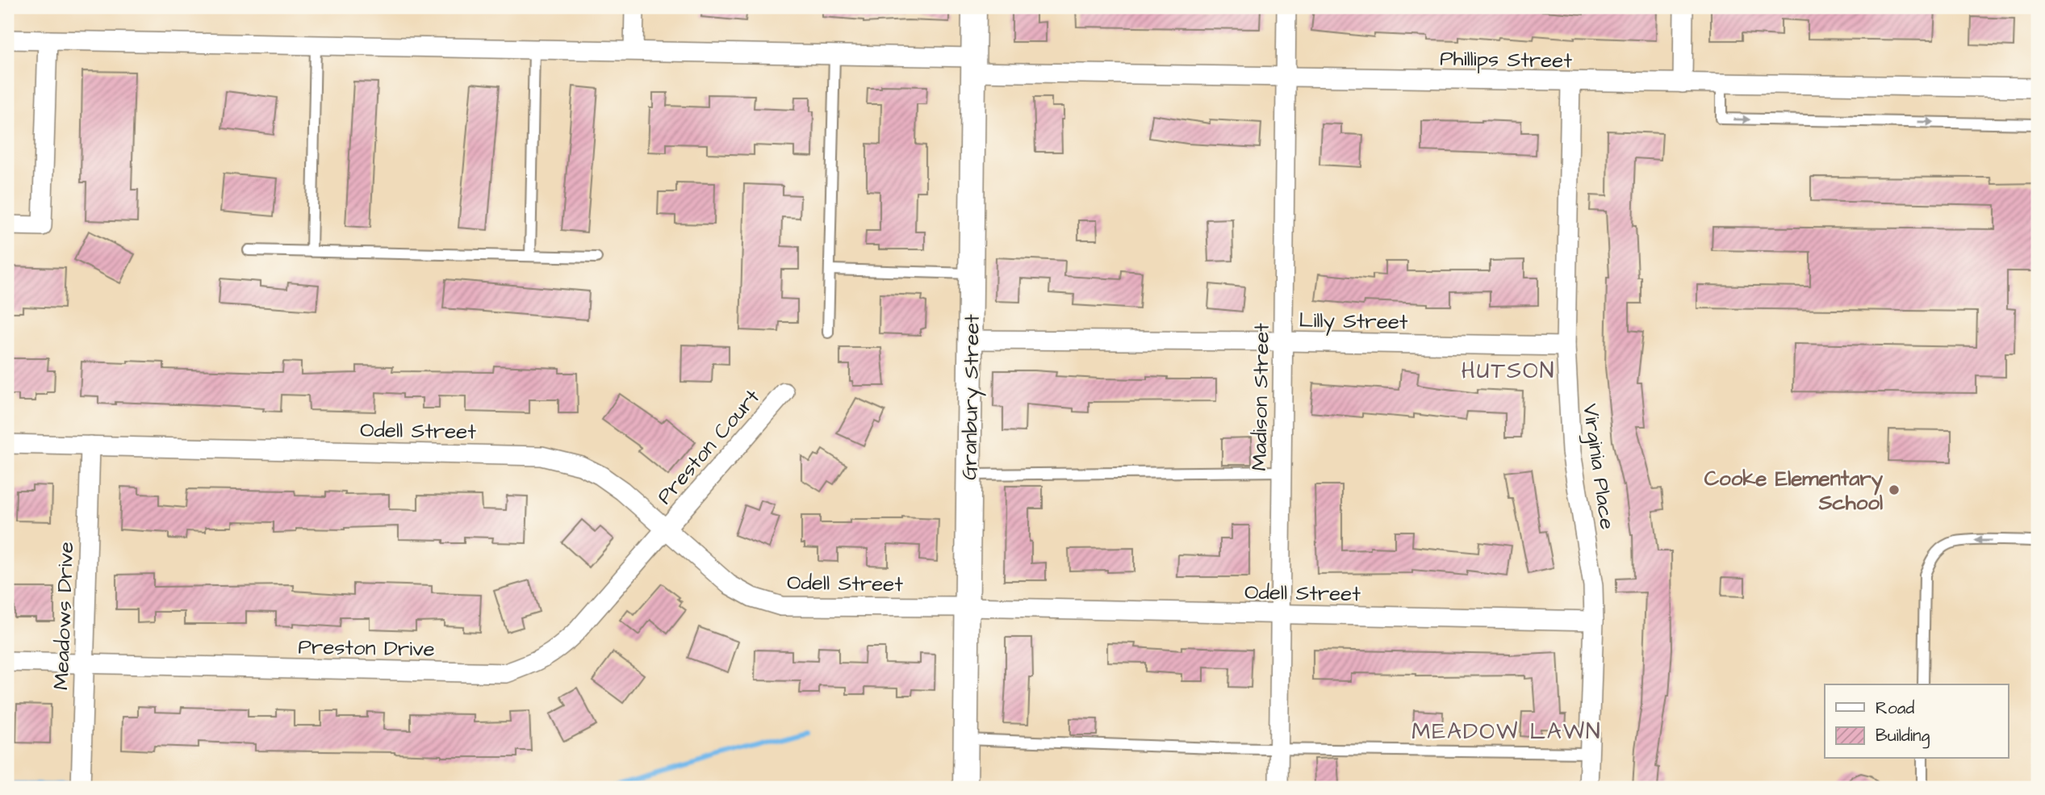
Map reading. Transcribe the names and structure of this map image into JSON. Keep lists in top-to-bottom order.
{
  "streets": {
    "street": [
      "Phillips Street",
      "Lilly Street",
      "Granbury Street",
      "Madison Street",
      "Odell Street",
      "Preston Court",
      "Virginia Place",
      "Meadows Drive",
      "Preston Drive"
    ]
  },
  "crossings": [
    ["Phillips Street", "Granbury Street"],
    ["Phillips Street", "Madison Street"],
    ["Phillips Street", "Virginia Place"],
    ["Lilly Street", "Granbury Street"],
    ["Lilly Street", "Madison Street"],
    ["Lilly Street", "Virginia Place"],
    ["Granbury Street", "Odell Street"],
    ["Madison Street", "Odell Street"],
    ["Odell Street", "Preston Court"],
    ["Odell Street", "Virginia Place"],
    ["Odell Street", "Meadows Drive"],
    ["Odell Street", "Preston Drive"],
    ["Preston Court", "Preston Drive"],
    ["Meadows Drive", "Preston Drive"]
  ],
  "districts": ["HUTSON", "MEADOW LAWN"],
  "places": ["Cooke Elementary School"],
  "legend": ["Road", "Building"]
}
